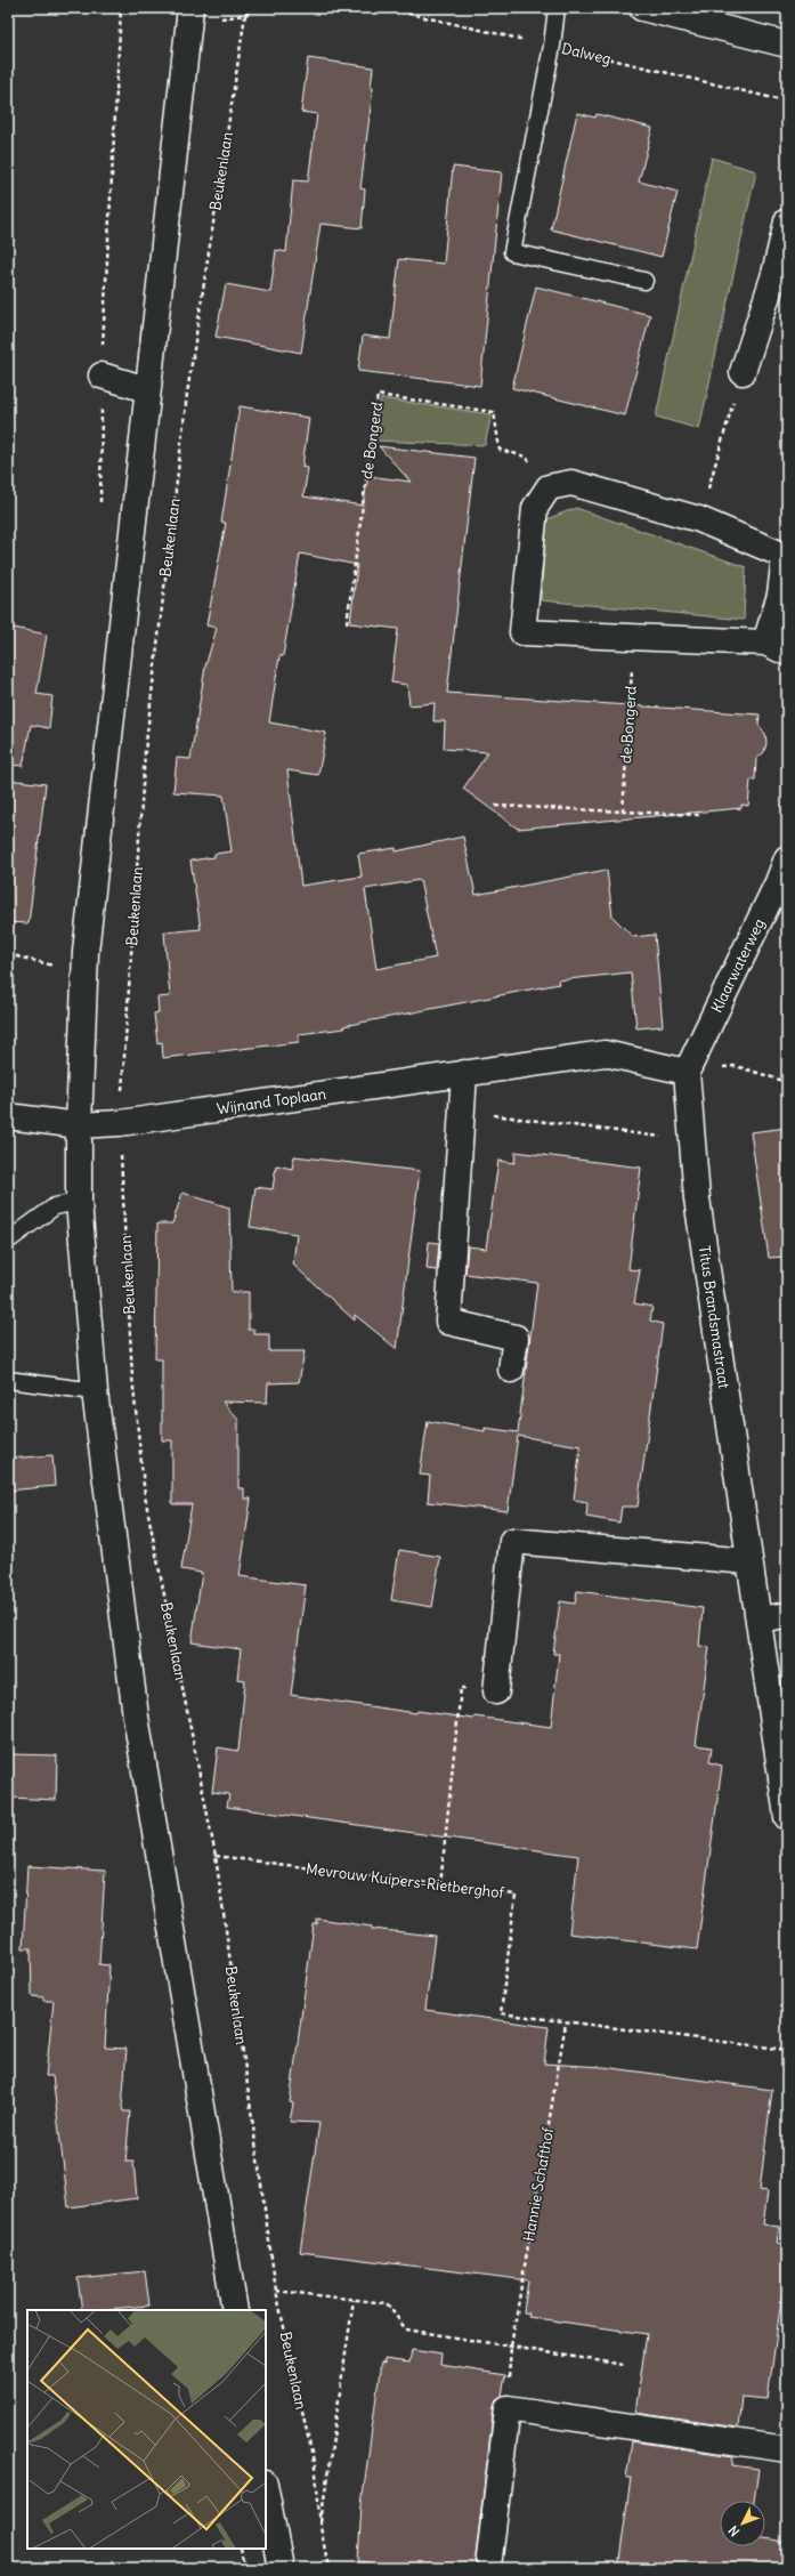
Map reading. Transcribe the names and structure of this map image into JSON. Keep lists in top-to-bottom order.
{
  "streets": {
    "street": ["Klaarwaterweg", "Wijnand Toplaan", "Titus Brandsmastraat"],
    "path": [
      "Dalweg",
      "Beukenlaan",
      "de Bongerd",
      "Mevrouw Kuipers-Rietberghof",
      "Hannie Schafthof"
    ]
  },
  "crossings": [
    ["Beukenlaan", "Wijnand Toplaan"],
    ["Beukenlaan", "Mevrouw Kuipers-Rietberghof"],
    ["Klaarwaterweg", "Wijnand Toplaan"],
    ["Klaarwaterweg", "Titus Brandsmastraat"],
    ["Wijnand Toplaan", "Titus Brandsmastraat"],
    ["Mevrouw Kuipers-Rietberghof", "Hannie Schafthof"]
  ],
  "north": "bottom left"
}
